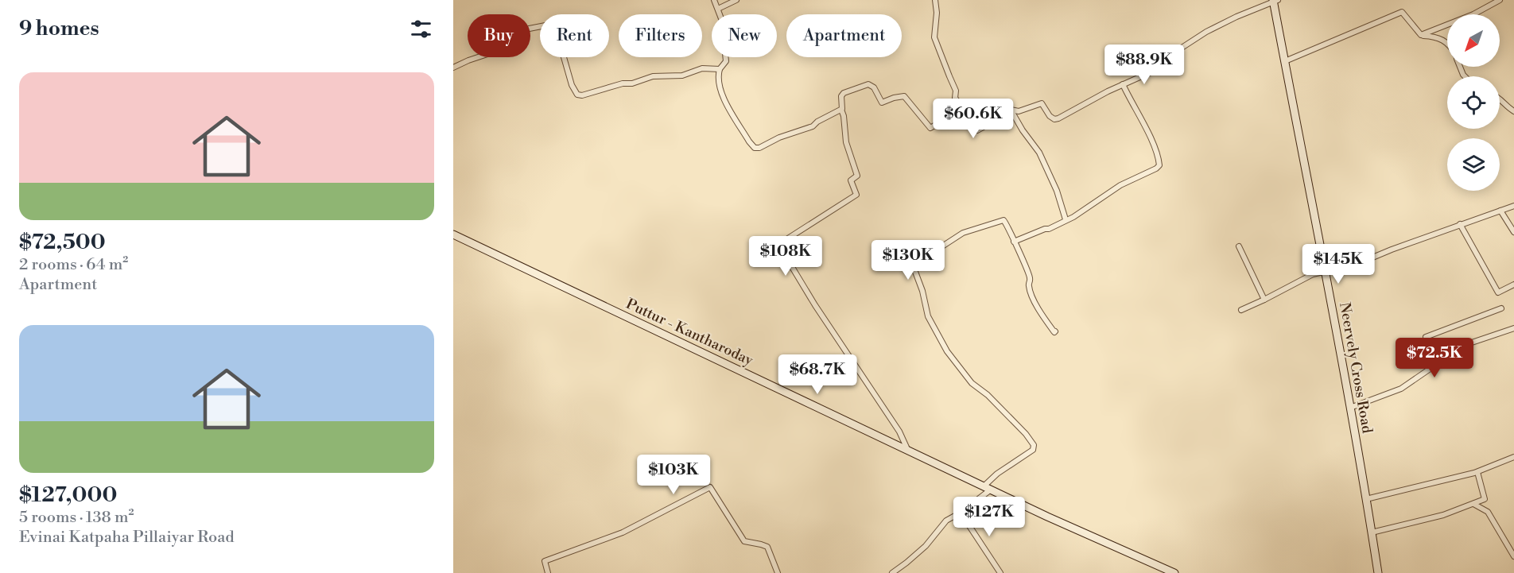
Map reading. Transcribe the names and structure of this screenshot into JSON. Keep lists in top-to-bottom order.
{
  "streets": {
    "main road": ["Puttur - Kantharoday", "Neervely Cross Road"]
  },
  "north": "bottom left",
  "page": {
    "heading": "9 homes",
    "chip": [
      "Buy",
      "Rent",
      "Filters",
      "New",
      "Apartment"
    ],
    "price": [
      "$88.9K",
      "$60.6K",
      "$108K",
      "$130K",
      "$145K",
      "$72.5K",
      "$68.7K",
      "$103K",
      "$127K"
    ],
    "list": [
      {
        "name": "$72,500",
        "note": "2 rooms · 64 m² · Apartment"
      },
      {
        "name": "$127,000",
        "note": "5 rooms · 138 m² · Evinai Katpaha Pillaiyar Road"
      }
    ]
  }
}
